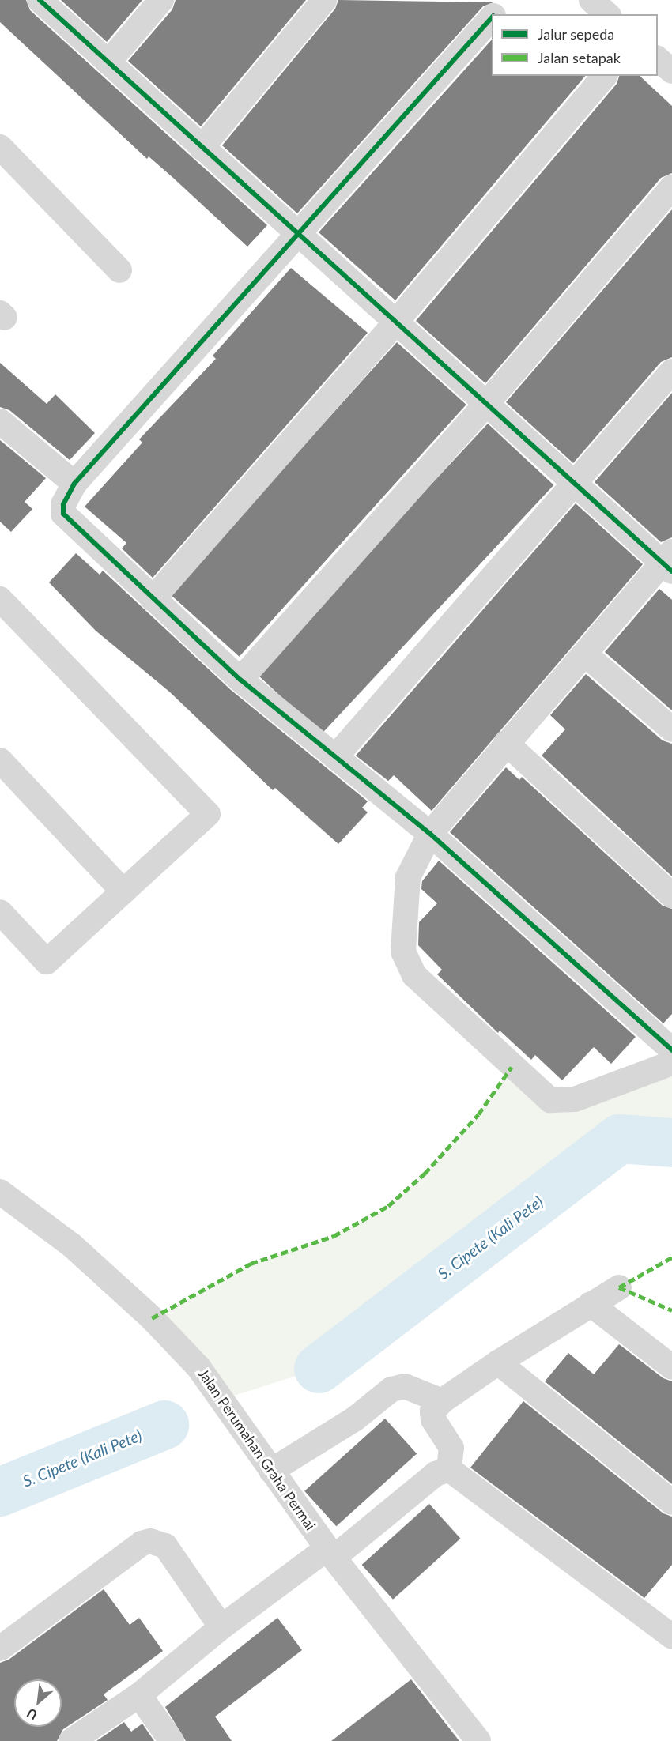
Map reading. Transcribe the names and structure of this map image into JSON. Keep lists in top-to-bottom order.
{
  "streets": {
    "street": ["Jalan Perumahan Graha Permai"]
  },
  "water": ["S. Cipete (Kali Pete)"],
  "legend": ["Jalur sepeda", "Jalan setapak"],
  "north": "bottom left"
}
